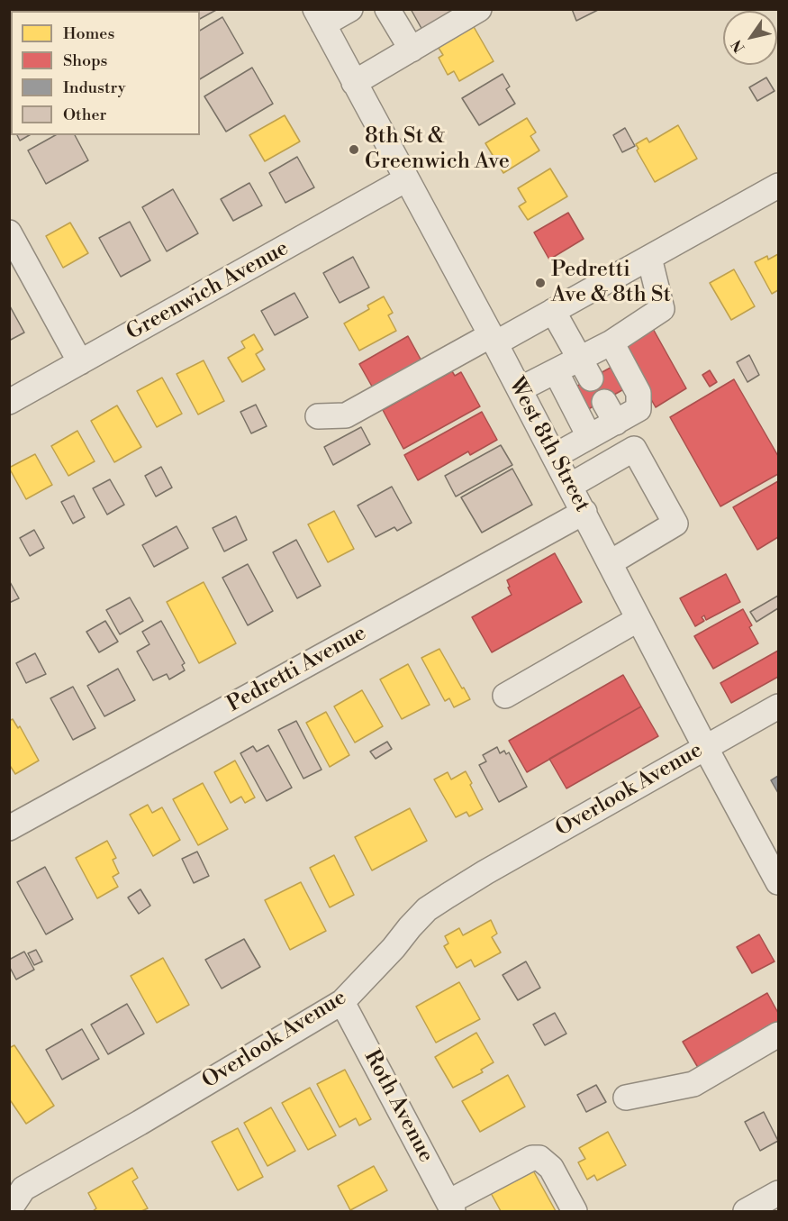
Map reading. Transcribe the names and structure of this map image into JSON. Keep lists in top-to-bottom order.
{
  "streets": {
    "street": [
      "Greenwich Avenue",
      "West 8th Street",
      "Pedretti Avenue",
      "Overlook Avenue",
      "Roth Avenue"
    ]
  },
  "crossings": [
    ["Greenwich Avenue", "West 8th Street"],
    ["West 8th Street", "Pedretti Avenue"],
    ["West 8th Street", "Overlook Avenue"],
    ["Overlook Avenue", "Roth Avenue"]
  ],
  "places": ["8th St & Greenwich Ave", "Pedretti Ave & 8th St"],
  "legend": [
    "Homes",
    "Shops",
    "Industry",
    "Other"
  ],
  "north": "bottom left"
}
